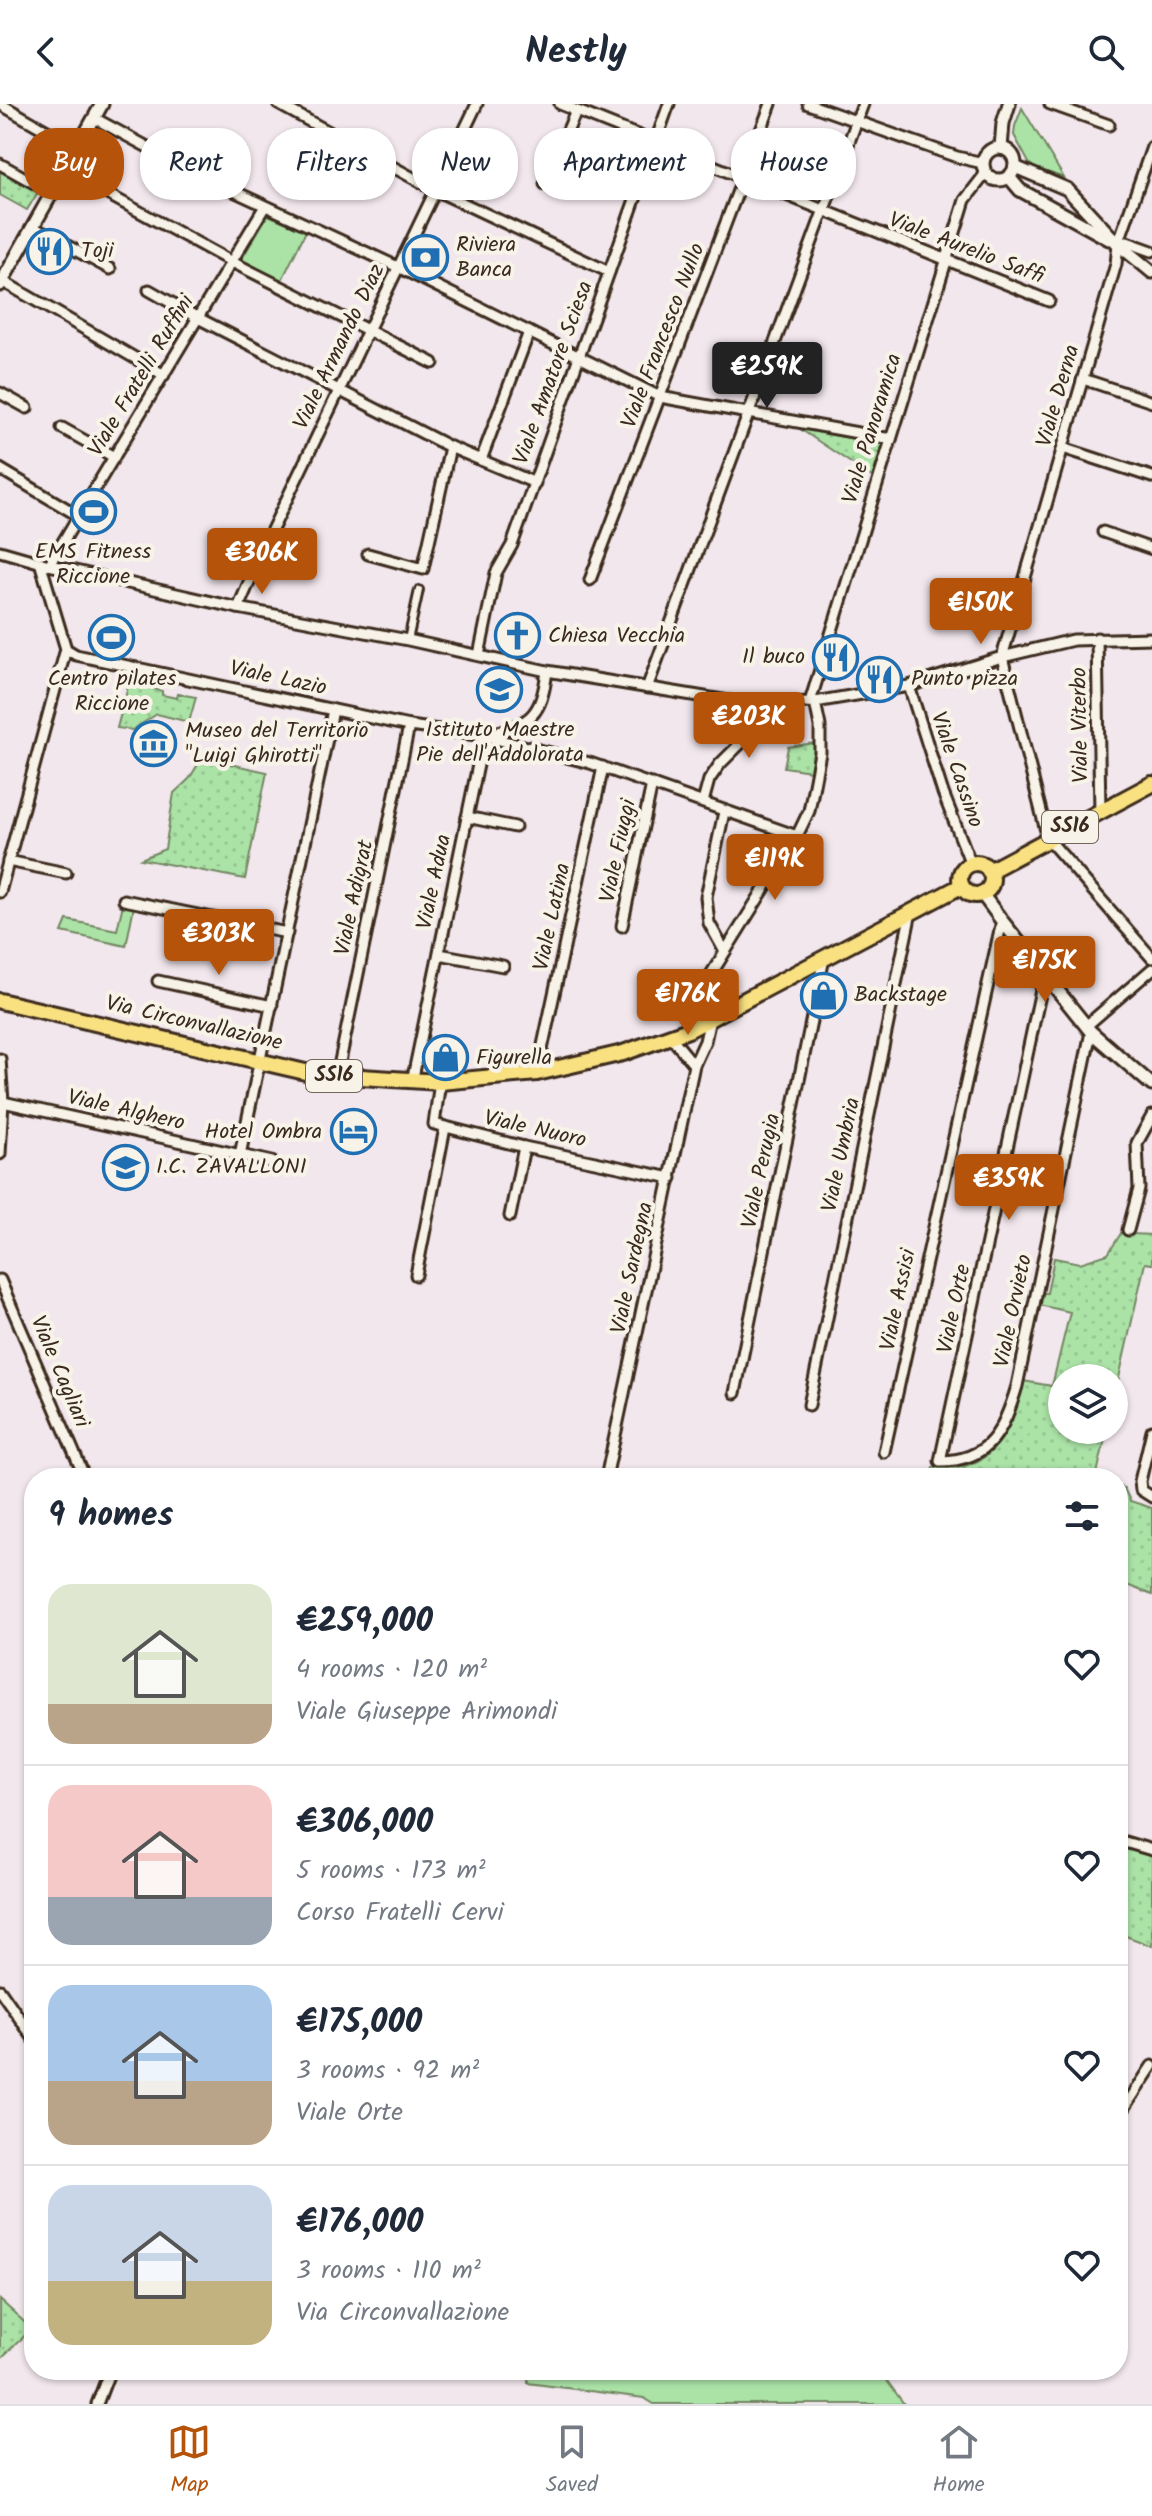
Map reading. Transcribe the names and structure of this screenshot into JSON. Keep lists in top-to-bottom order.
{
  "streets": {
    "main road": ["SS16", "Via Circonvallazione"],
    "street": [
      "Viale Aurelio Saffi",
      "Viale Francesco Nullo",
      "Viale Armando Diaz",
      "Viale Amatore Sciesa",
      "Viale Fratelli Ruffini",
      "Viale Derna",
      "Viale Panoramica",
      "Viale Lazio",
      "Viale Viterbo",
      "Viale Cassino",
      "Viale Fiuggi",
      "Viale Adua",
      "Viale Adigrat",
      "Viale Latina",
      "Viale Alghero",
      "Viale Nuoro",
      "Viale Umbria",
      "Viale Perugia",
      "Viale Sardegna",
      "Viale Assisi",
      "Viale Orte",
      "Viale Orvieto",
      "Viale Cagliari"
    ]
  },
  "crossings": [
    ["Viale Aurelio Saffi", "Viale Panoramica"],
    ["Viale Panoramica", "Viale Sardegna"],
    ["Viale Lazio", "Viale Fiuggi"],
    ["Viale Lazio", "Viale Adua"],
    ["Viale Lazio", "Viale Adigrat"],
    ["Viale Lazio", "Viale Latina"],
    ["Viale Lazio", "Viale Sardegna"],
    ["Viale Viterbo", "SS16"],
    ["Viale Cassino", "SS16"],
    ["Viale Cassino", "Via Circonvallazione"],
    ["SS16", "Via Circonvallazione"],
    ["Viale Adua", "Via Circonvallazione"],
    ["Viale Adigrat", "Via Circonvallazione"],
    ["Viale Latina", "Via Circonvallazione"],
    ["Via Circonvallazione", "Viale Umbria"],
    ["Via Circonvallazione", "Viale Perugia"],
    ["Via Circonvallazione", "Viale Sardegna"],
    ["Viale Nuoro", "Viale Sardegna"],
    ["Viale Orte", "Viale Orvieto"]
  ],
  "places": {
    "restaurant": ["Toji", "Il buco", "Punto pizza"],
    "bank": ["Riviera Banca"],
    "sports": ["EMS Fitness Riccione", "Centro pilates Riccione"],
    "church": ["Chiesa Vecchia"],
    "school or university": ["Istituto Maestre Pie dell'Addolorata", "I.C. ZAVALLONI"],
    "museum": ["Museo del Territorio \"Luigi Ghirotti\""],
    "shop": ["Backstage", "Figurella"],
    "hotel": ["Hotel Ombra"]
  },
  "page": {
    "header": "Nestly",
    "chip": [
      "Buy",
      "Rent",
      "Filters",
      "New",
      "Apartment",
      "House"
    ],
    "price": [
      "€259K",
      "€306K",
      "€150K",
      "€203K",
      "€119K",
      "€303K",
      "€175K",
      "€176K",
      "€359K"
    ],
    "heading": "9 homes",
    "list": [
      {
        "name": "€259,000",
        "note": "4 rooms · 120 m² · Viale Giuseppe Arimondi"
      },
      {
        "name": "€306,000",
        "note": "5 rooms · 173 m² · Corso Fratelli Cervi"
      },
      {
        "name": "€175,000",
        "note": "3 rooms · 92 m² · Viale Orte"
      },
      {
        "name": "€176,000",
        "note": "3 rooms · 110 m² · Via Circonvallazione"
      }
    ],
    "tabs": ["Map", "Saved", "Home"]
  }
}
